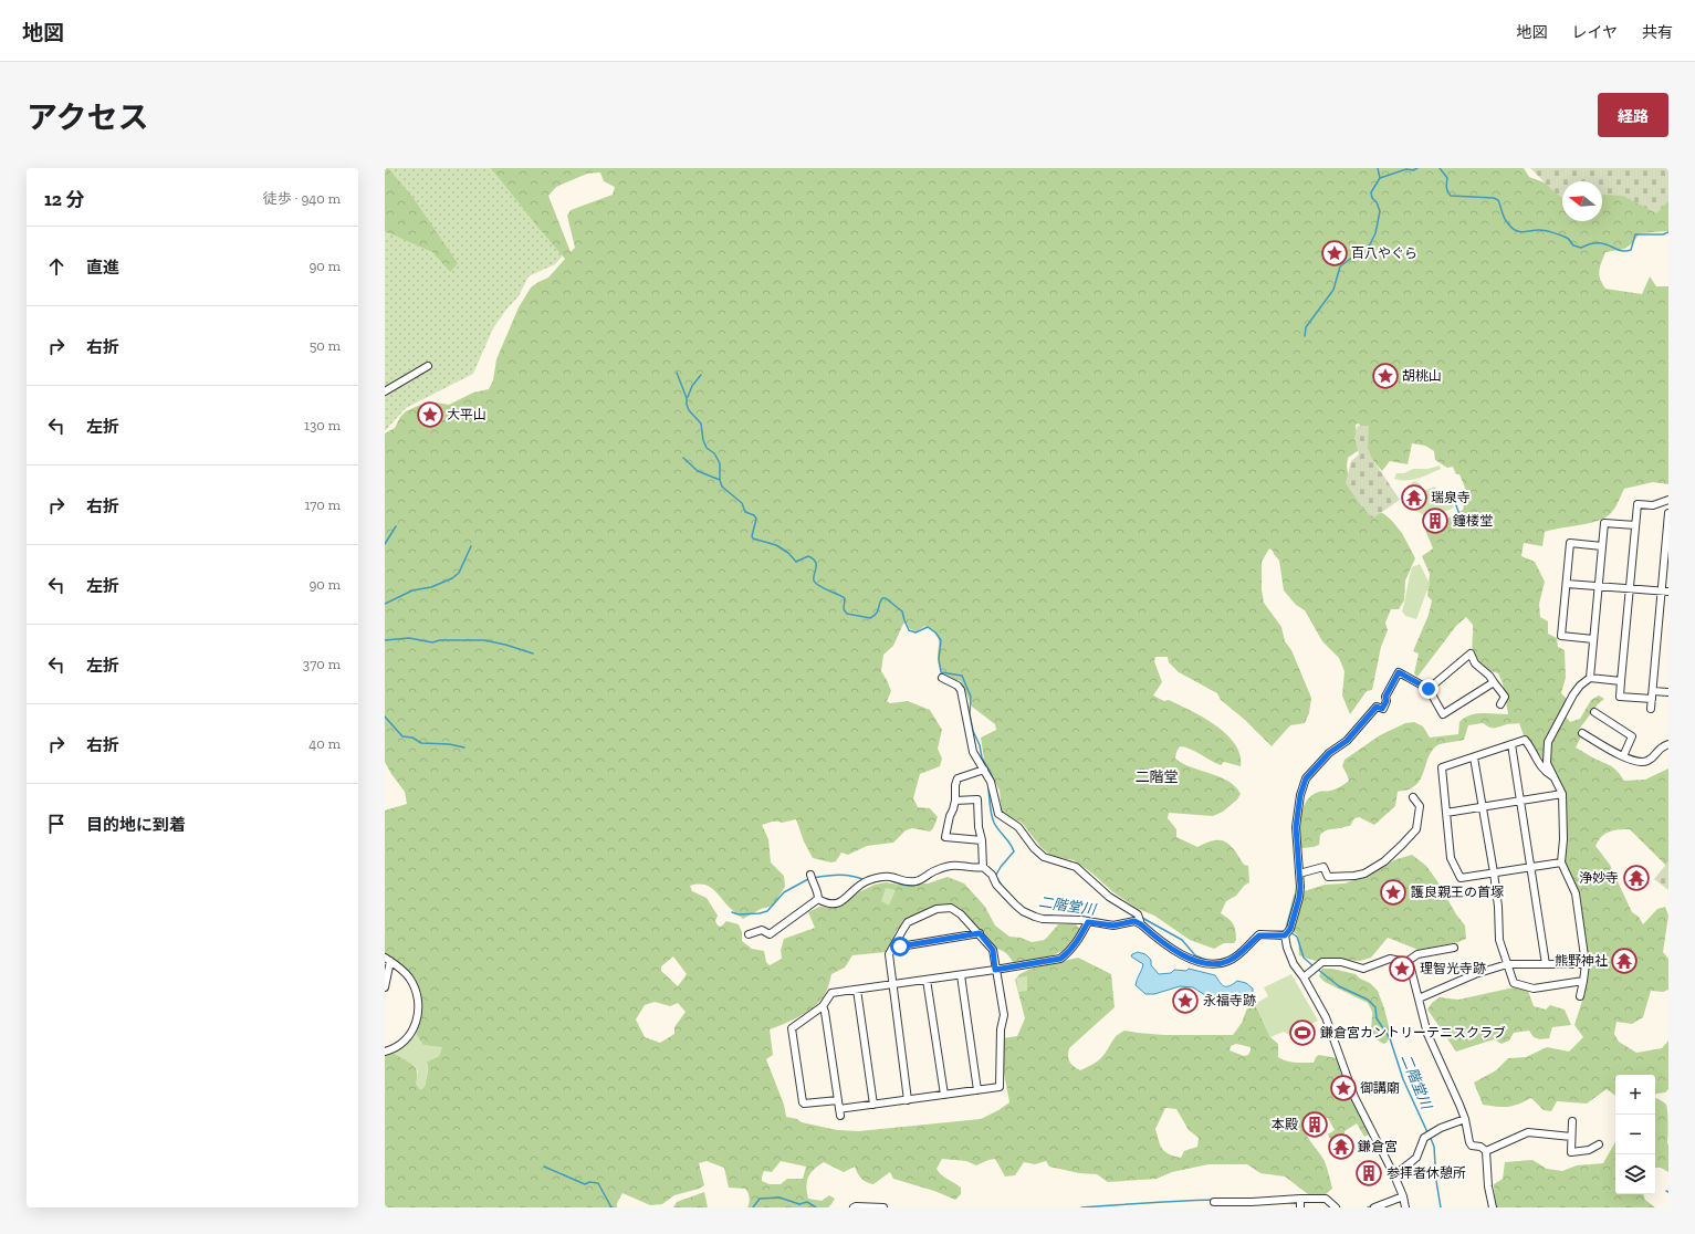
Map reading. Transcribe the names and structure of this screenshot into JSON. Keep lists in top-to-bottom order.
{
  "districts": ["二階堂"],
  "water": ["二階堂川"],
  "places": {
    "place": [
      "百八やぐら",
      "胡桃山",
      "大平山",
      "護良親王の首塚",
      "理智光寺跡",
      "永福寺跡",
      "御講廟"
    ],
    "temple": [
      "瑞泉寺",
      "浄妙寺",
      "熊野神社",
      "鎌倉宮"
    ],
    "building": ["鐘楼堂", "本殿", "参拝者休憩所"],
    "sports": ["鎌倉宮カントリーテニスクラブ"]
  },
  "north": "left",
  "page": {
    "header": "地図",
    "nav": ["地図", "レイヤ", "共有"],
    "title": "アクセス",
    "buttons": "経路",
    "heading": ["12 分", "徒歩 · 940 m"],
    "list": [
      ["直進", "90 m"],
      ["右折", "50 m"],
      ["左折", "130 m"],
      ["右折", "170 m"],
      ["左折", "90 m"],
      ["左折", "370 m"],
      ["右折", "40 m"],
      "目的地に到着"
    ],
    "map_buttons": ["+", "−"]
  }
}
